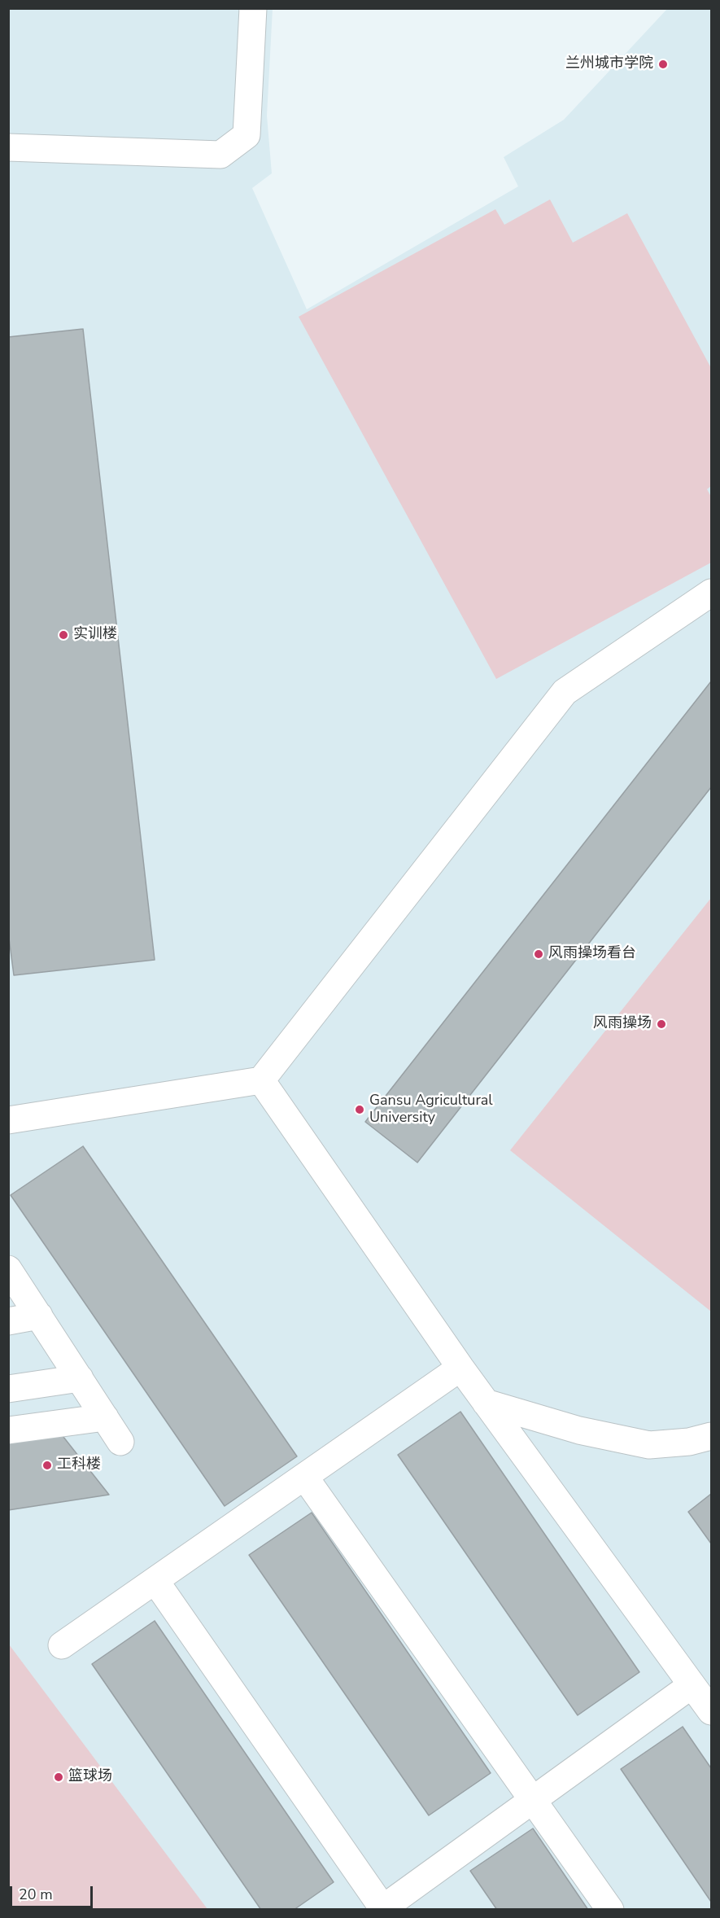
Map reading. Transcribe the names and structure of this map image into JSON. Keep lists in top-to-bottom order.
{
  "places": [
    "兰州城市学院",
    "实训楼",
    "风雨操场看台",
    "风雨操场",
    "Gansu Agricultural University",
    "工科楼",
    "篮球场"
  ],
  "scale_bar": "20 m"
}
